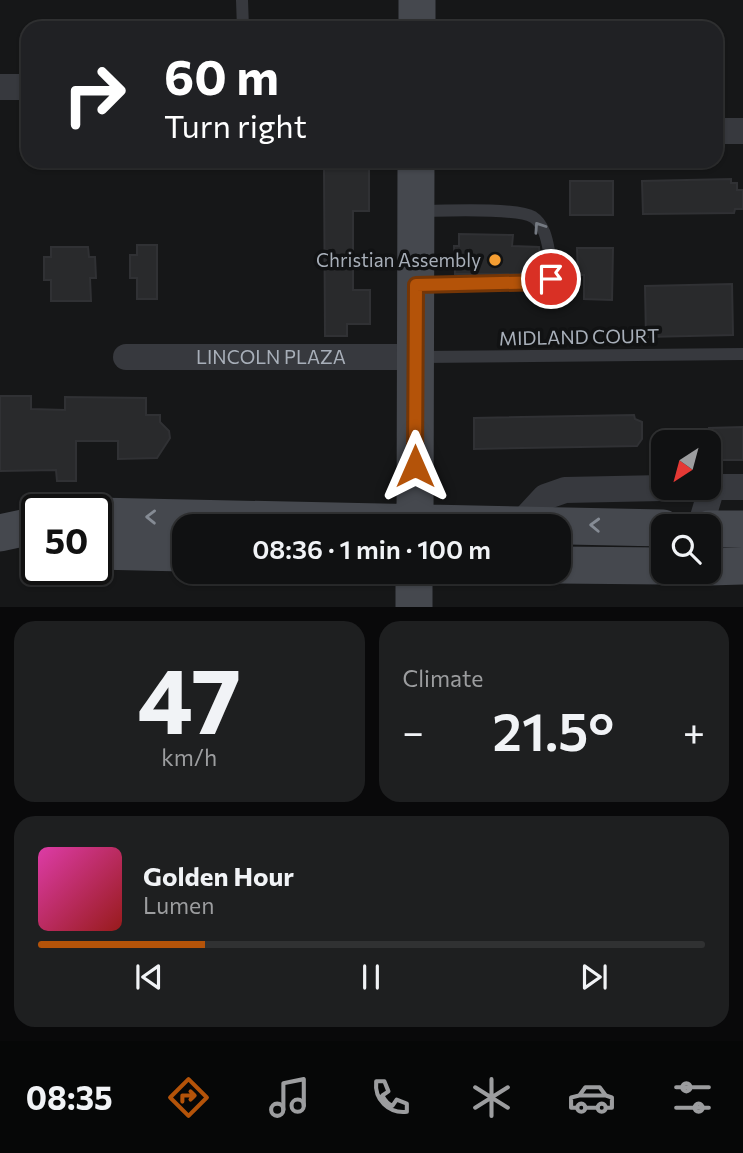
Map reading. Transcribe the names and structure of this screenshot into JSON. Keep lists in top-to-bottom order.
{
  "streets": {
    "street": ["LINCOLN PLAZA"],
    "lane": ["MIDLAND COURT"]
  },
  "crossings": [
    ["MIDLAND COURT", "LINCOLN PLAZA"]
  ],
  "places": ["Christian Assembly"],
  "north": "bottom left",
  "page": {
    "turn": ["60 m", "Turn right"],
    "limit": "50",
    "trip": "08:36 · 1 min · 100 m",
    "tile": [
      ["47", "km/h"],
      "Climate"
    ],
    "heat": ["−", "21.5°", "+"],
    "song": ["Golden Hour", "Lumen"],
    "tabs": "08:35"
  }
}
